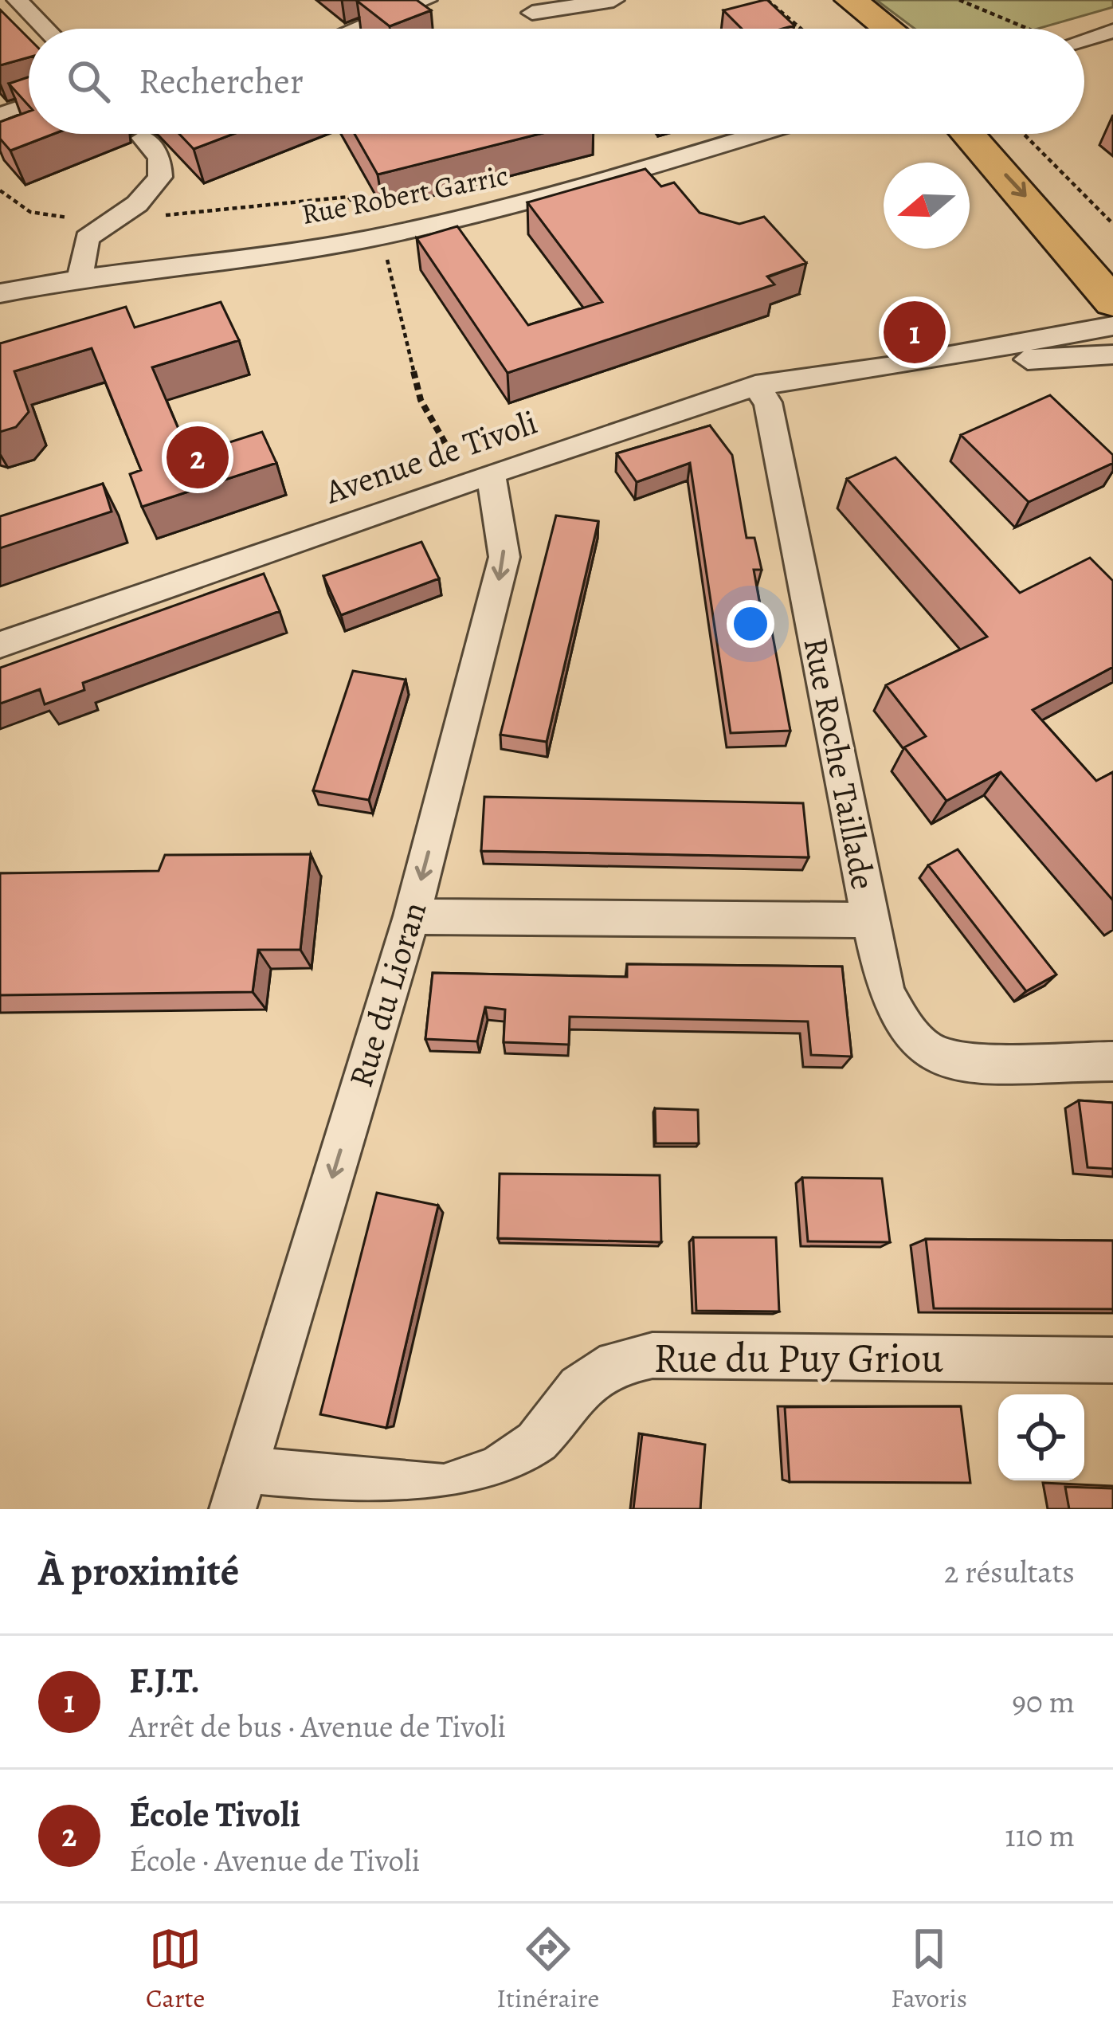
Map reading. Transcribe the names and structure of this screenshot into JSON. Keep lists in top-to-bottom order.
{
  "streets": {
    "street": [
      "Rue Robert Garric",
      "Avenue de Tivoli",
      "Rue Roche Taillade",
      "Rue du Lioran",
      "Rue du Puy Griou"
    ]
  },
  "crossings": [
    ["Avenue de Tivoli", "Rue Roche Taillade"],
    ["Avenue de Tivoli", "Rue du Lioran"],
    ["Rue Roche Taillade", "Rue du Lioran"],
    ["Rue du Lioran", "Rue du Puy Griou"]
  ],
  "one_way": ["Rue du Lioran"],
  "north": "left",
  "page": {
    "search": "Rechercher",
    "pins": ["1", "2"],
    "heading": ["À proximité", "2 résultats"],
    "list": [
      {
        "mark": "1",
        "name": "F.J.T.",
        "note": "Arrêt de bus · Avenue de Tivoli",
        "value": "90 m"
      },
      {
        "mark": "2",
        "name": "École Tivoli",
        "note": "École · Avenue de Tivoli",
        "value": "110 m"
      }
    ],
    "nav": ["Carte", "Itinéraire", "Favoris"]
  }
}
